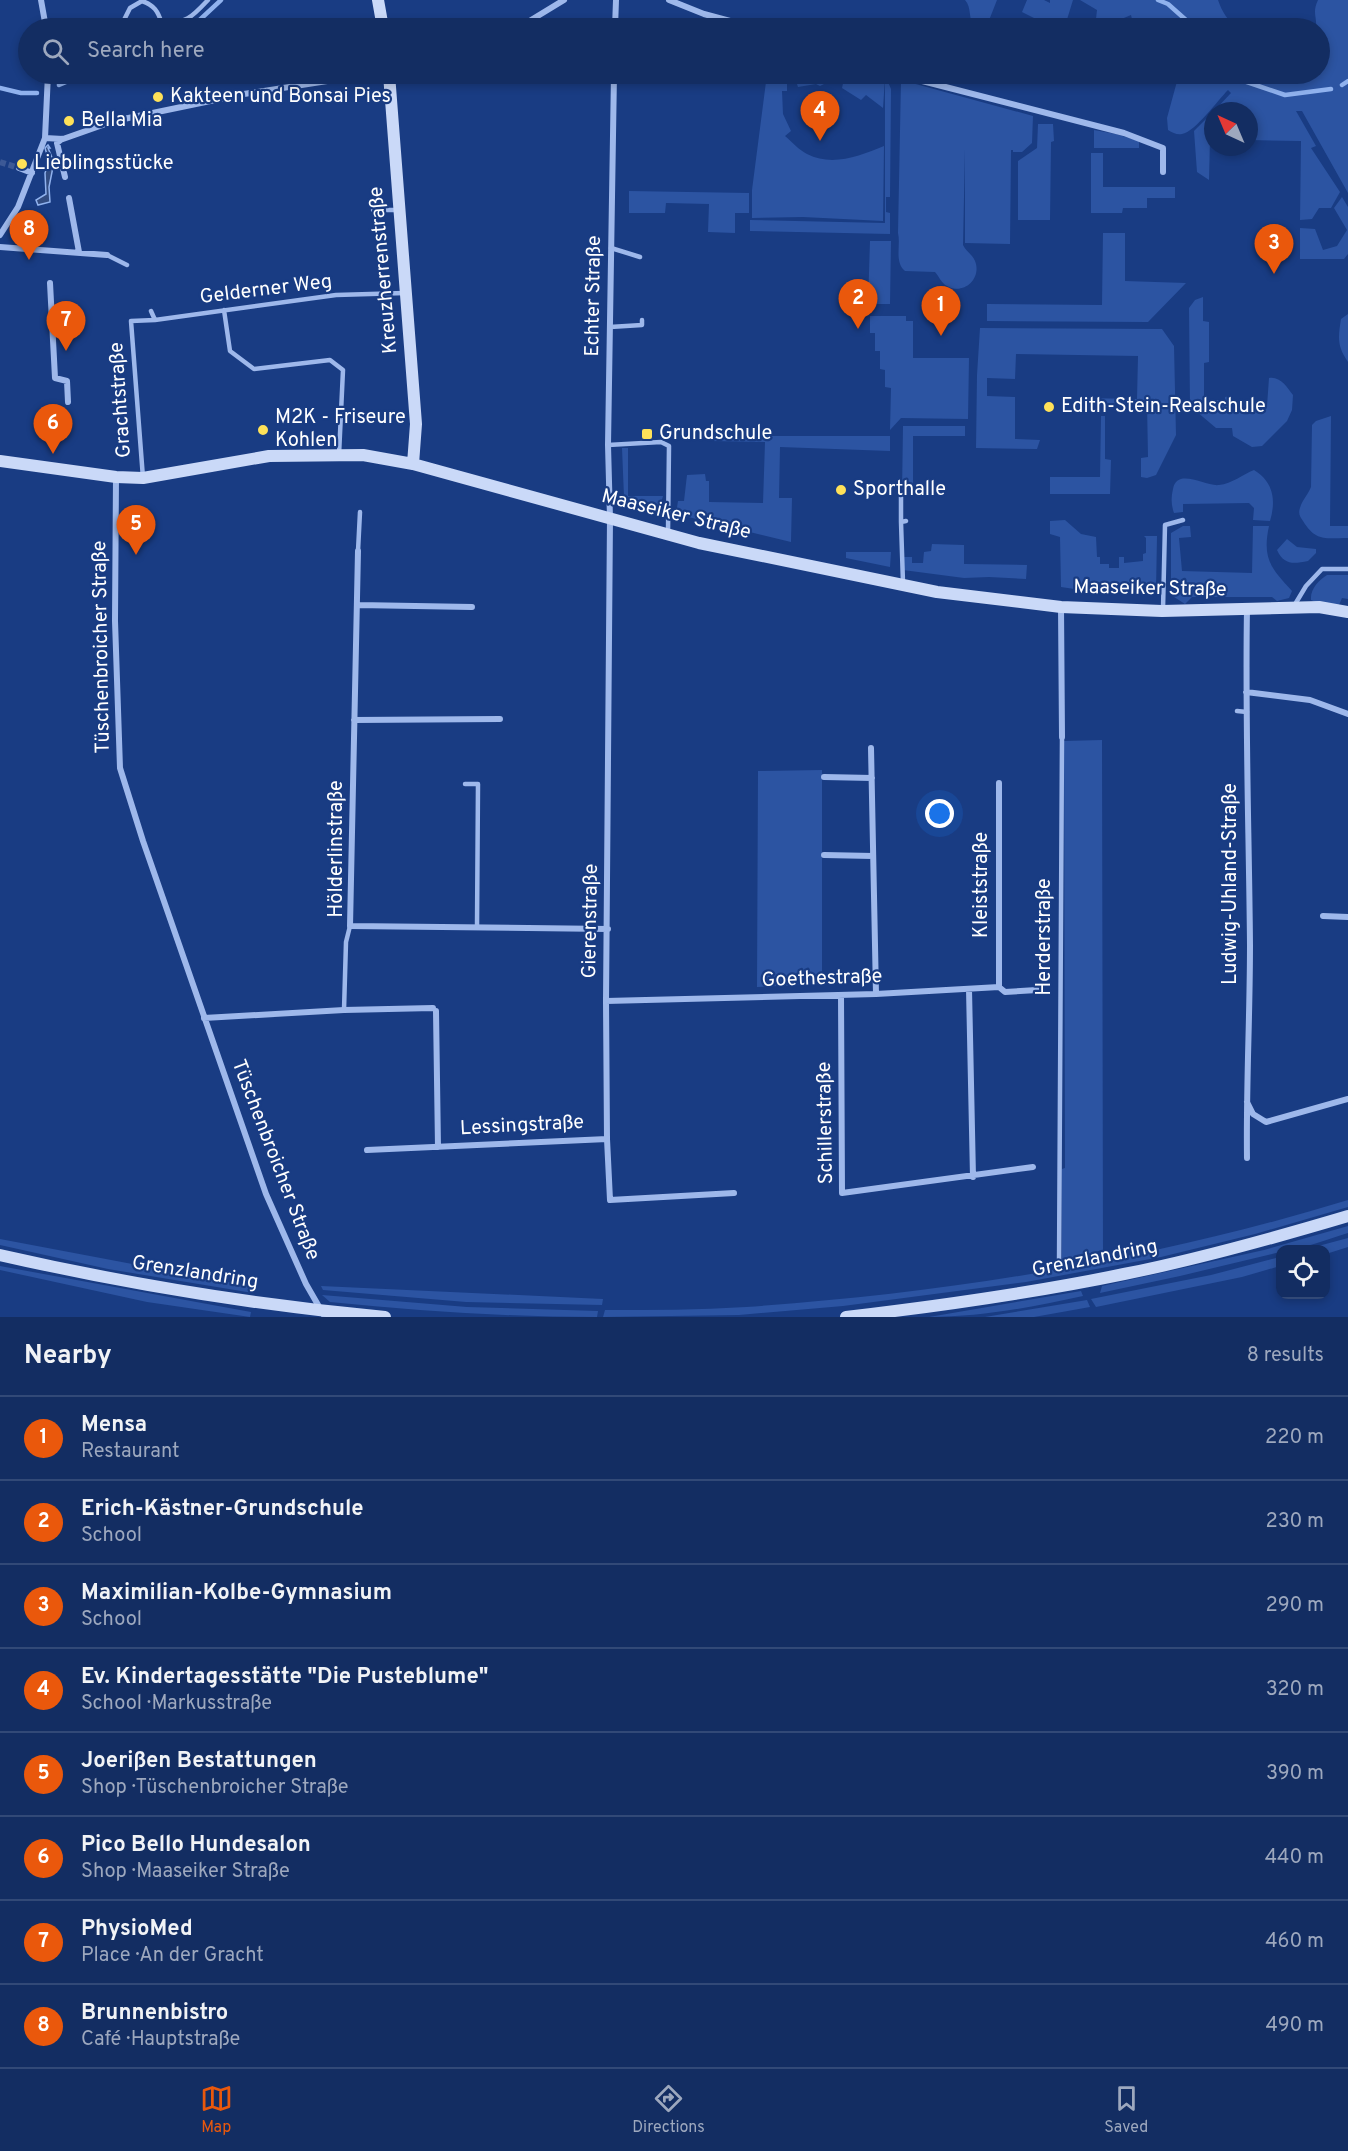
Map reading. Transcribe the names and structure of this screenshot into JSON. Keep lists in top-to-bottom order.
{
  "streets": {
    "street": [
      "Kreuzherrenstraße",
      "Echter Straße",
      "Maaseiker Straße",
      "Tüschenbroicher Straße",
      "Hölderlinstraße",
      "Ludwig-Uhland-Straße",
      "Kleiststraße",
      "Gierenstraße",
      "Herderstraße",
      "Goethestraße",
      "Schillerstraße",
      "Lessingstraße",
      "Grenzlandring"
    ],
    "lane": ["Gelderner Weg", "Grachtstraße"]
  },
  "crossings": [
    ["Kreuzherrenstraße", "Gelderner Weg"],
    ["Kreuzherrenstraße", "Maaseiker Straße"],
    ["Gelderner Weg", "Grachtstraße"],
    ["Echter Straße", "Maaseiker Straße"],
    ["Echter Straße", "Gierenstraße"],
    ["Grachtstraße", "Maaseiker Straße"],
    ["Maaseiker Straße", "Tüschenbroicher Straße"],
    ["Maaseiker Straße", "Ludwig-Uhland-Straße"],
    ["Maaseiker Straße", "Gierenstraße"],
    ["Maaseiker Straße", "Herderstraße"],
    ["Tüschenbroicher Straße", "Grenzlandring"],
    ["Hölderlinstraße", "Gierenstraße"],
    ["Kleiststraße", "Goethestraße"],
    ["Gierenstraße", "Goethestraße"],
    ["Gierenstraße", "Lessingstraße"],
    ["Goethestraße", "Schillerstraße"]
  ],
  "places": {
    "other": [
      "Kakteen und Bonsai Pies",
      "Bella Mia",
      "Lieblingsstücke",
      "Edith-Stein-Realschule",
      "M2K - Friseure Kohlen",
      "Sporthalle"
    ],
    "transit": ["Grundschule"]
  },
  "north": "top left",
  "page": {
    "search": "Search here",
    "pins": [
      "4",
      "8",
      "3",
      "2",
      "1",
      "7",
      "6",
      "5"
    ],
    "heading": ["Nearby", "8 results"],
    "list": [
      {
        "mark": "1",
        "name": "Mensa",
        "note": "Restaurant",
        "value": "220 m"
      },
      {
        "mark": "2",
        "name": "Erich-Kästner-Grundschule",
        "note": "School",
        "value": "230 m"
      },
      {
        "mark": "3",
        "name": "Maximilian-Kolbe-Gymnasium",
        "note": "School",
        "value": "290 m"
      },
      {
        "mark": "4",
        "name": "Ev. Kindertagesstätte \"Die Pusteblume\"",
        "note": "School · Markusstraße",
        "value": "320 m"
      },
      {
        "mark": "5",
        "name": "Joerißen Bestattungen",
        "note": "Shop · Tüschenbroicher Straße",
        "value": "390 m"
      },
      {
        "mark": "6",
        "name": "Pico Bello Hundesalon",
        "note": "Shop · Maaseiker Straße",
        "value": "440 m"
      },
      {
        "mark": "7",
        "name": "PhysioMed",
        "note": "Place · An der Gracht",
        "value": "460 m"
      },
      {
        "mark": "8",
        "name": "Brunnenbistro",
        "note": "Café · Hauptstraße",
        "value": "490 m"
      }
    ],
    "nav": ["Map", "Directions", "Saved"]
  }
}
